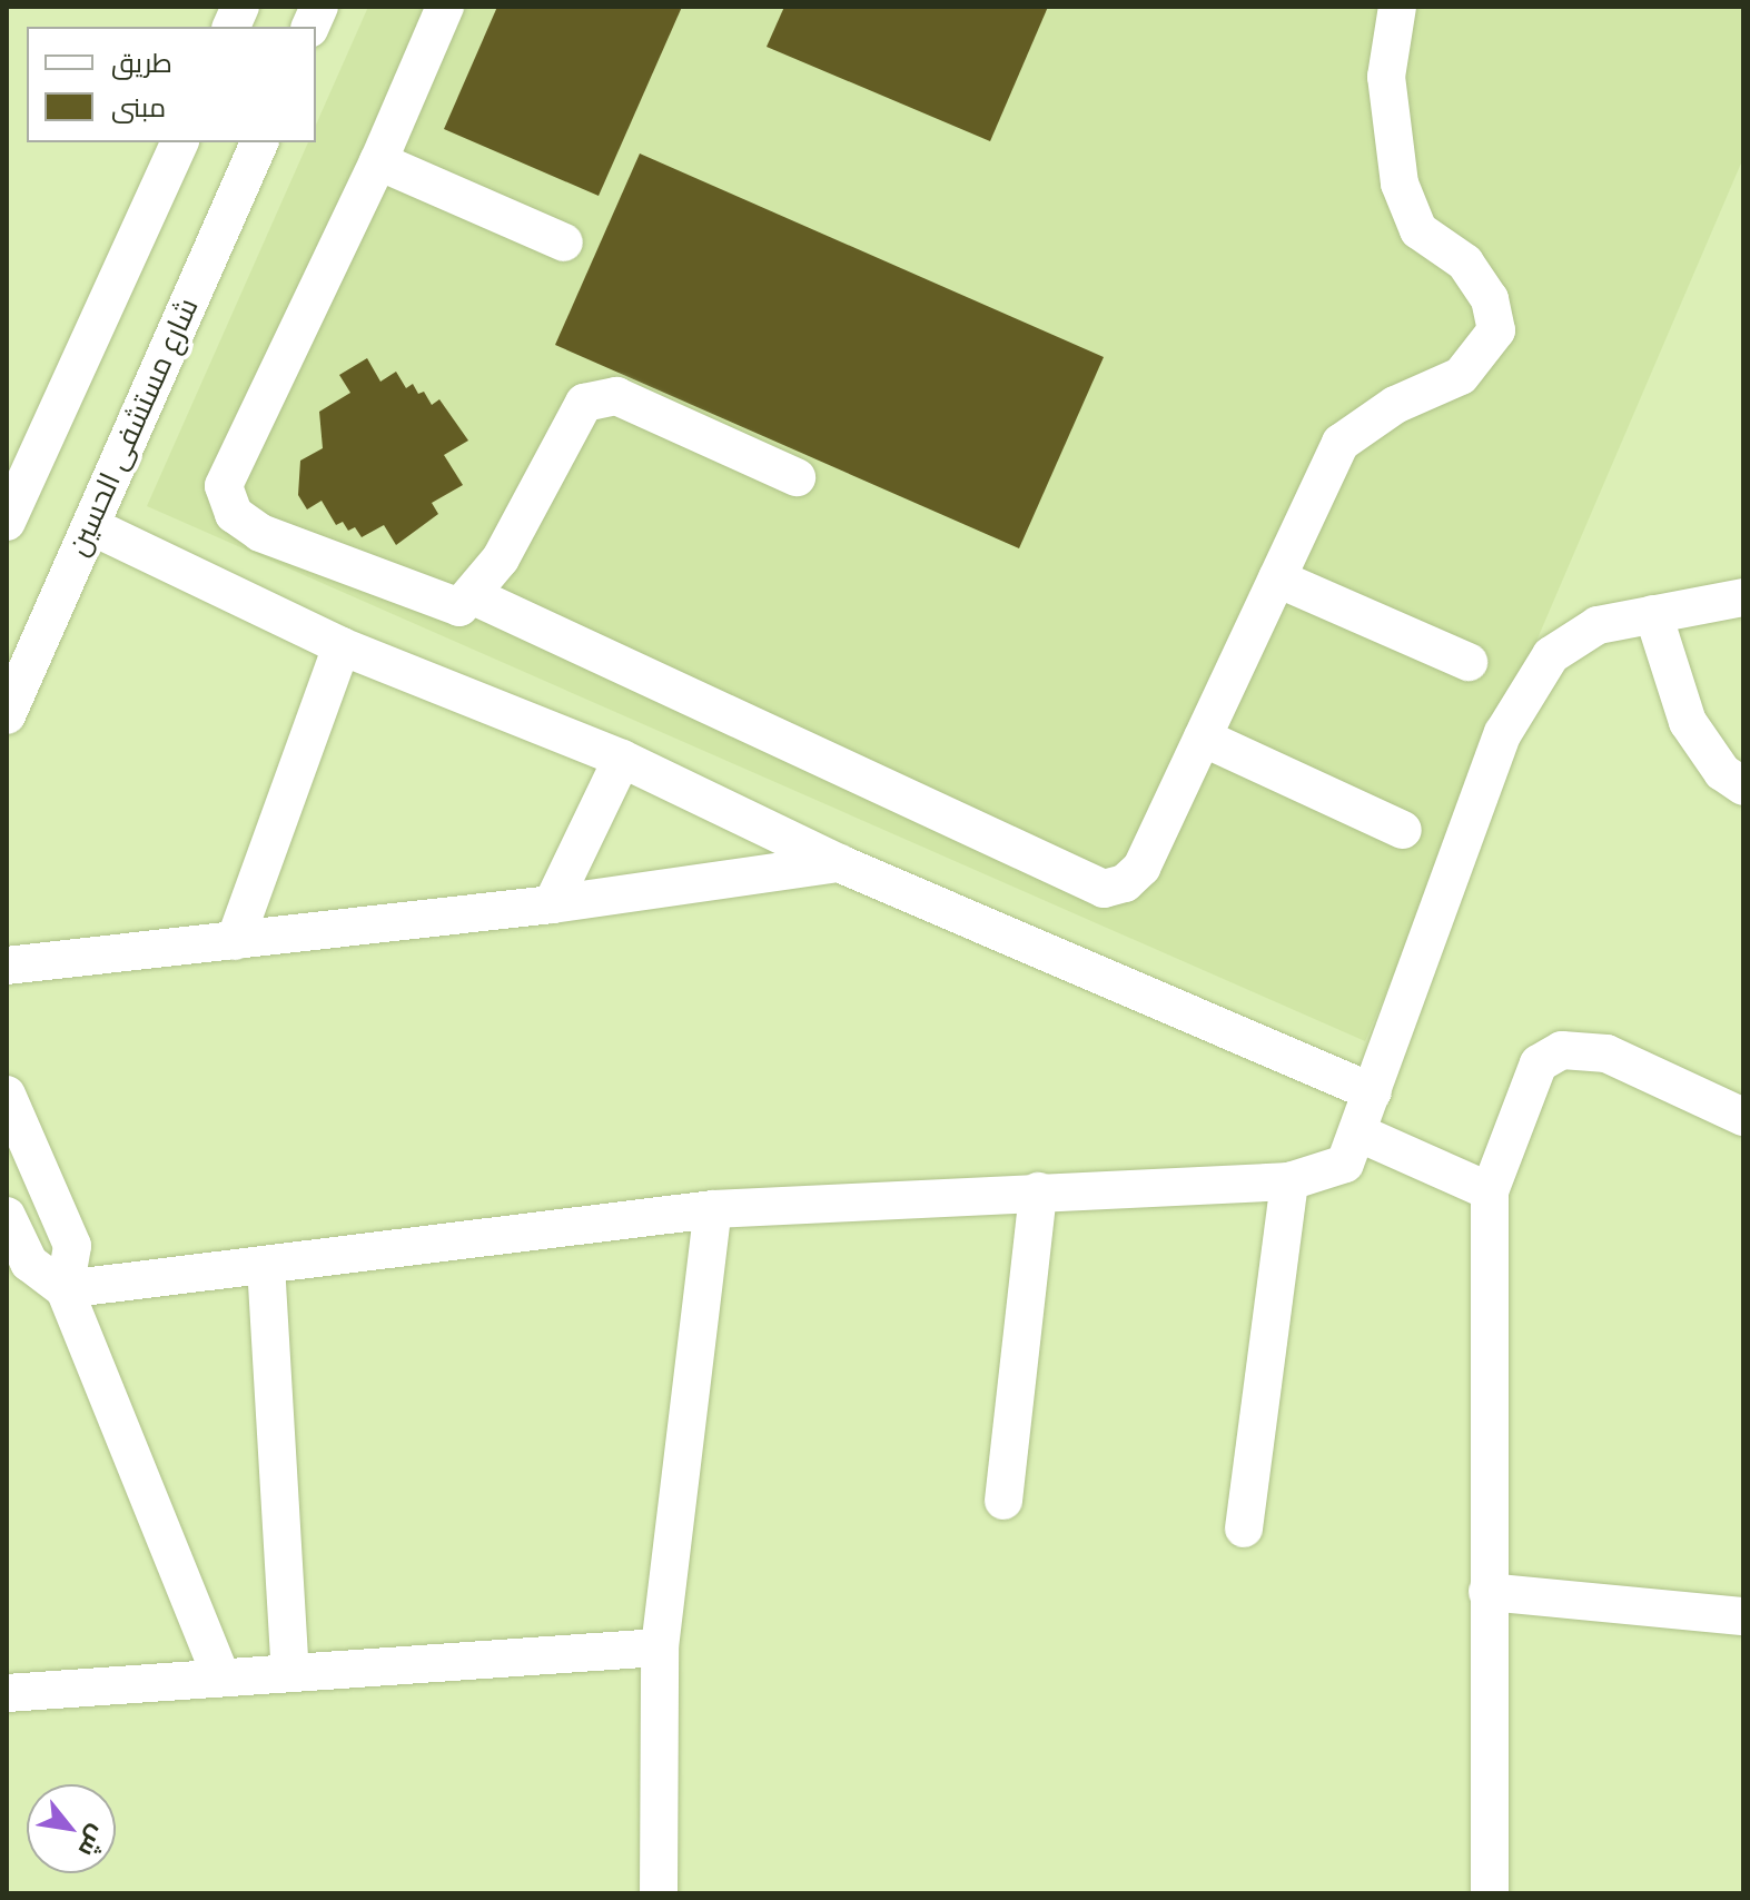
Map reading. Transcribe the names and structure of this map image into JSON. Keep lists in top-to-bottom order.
{
  "streets": {
    "street": ["شارع مستشفى الحسين"]
  },
  "legend": ["طريق", "مبنى"],
  "north": "bottom right"
}
